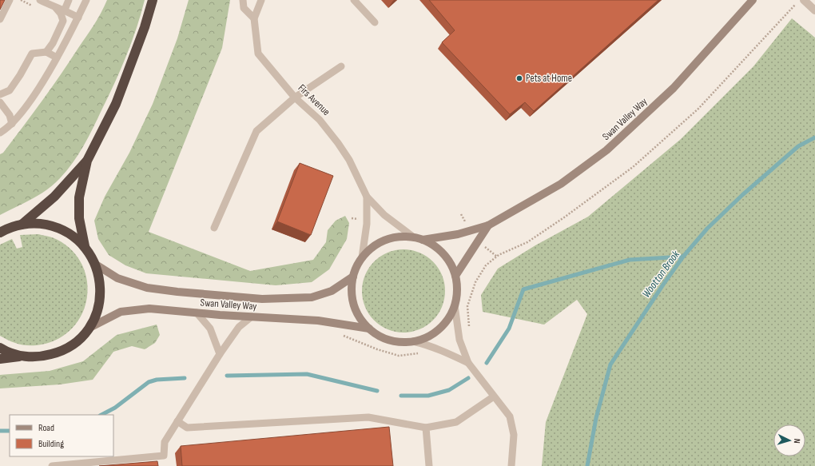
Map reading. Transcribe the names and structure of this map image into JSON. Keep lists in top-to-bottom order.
{
  "streets": {
    "street": ["Swan Valley Way"],
    "lane": ["Firs Avenue"]
  },
  "crossings": [
    ["Firs Avenue", "Swan Valley Way"]
  ],
  "water": ["Wootton Brook"],
  "places": ["Pets at Home"],
  "legend": ["Road", "Building"],
  "north": "right"
}
